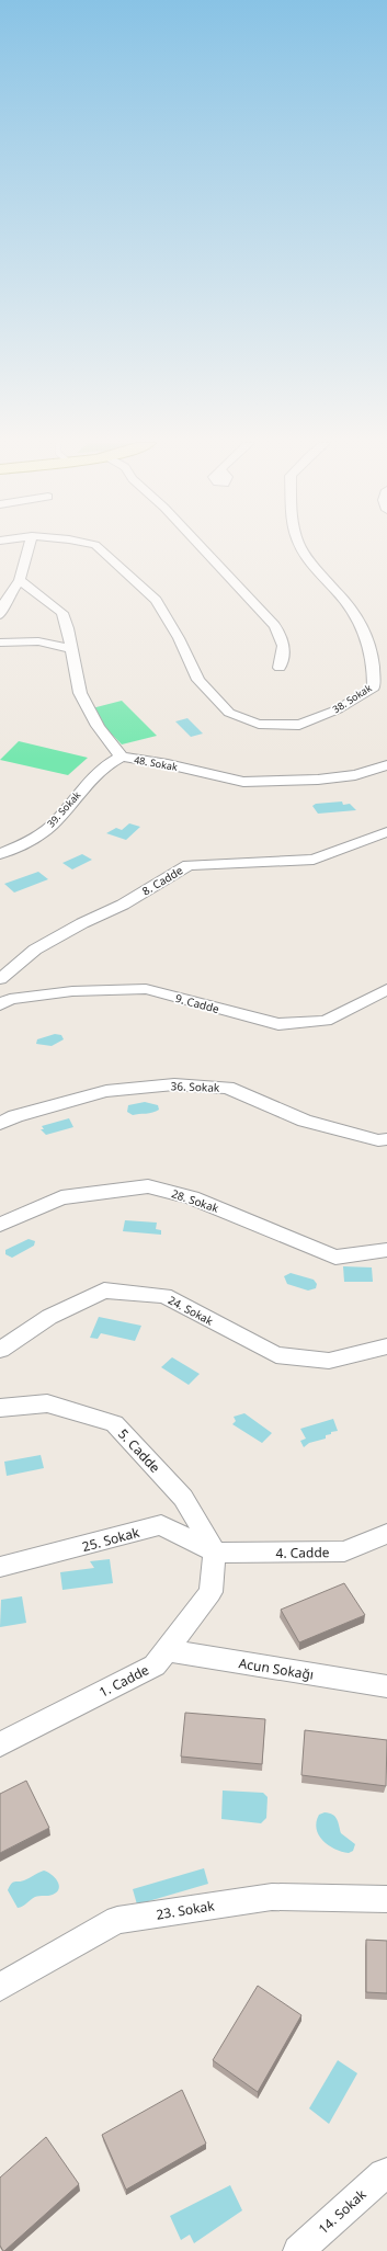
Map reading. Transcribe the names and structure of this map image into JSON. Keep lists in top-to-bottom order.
{
  "streets": {
    "street": [
      "38. Sokak",
      "48. Sokak",
      "39. Sokak",
      "8. Cadde",
      "9. Cadde",
      "36. Sokak",
      "28. Sokak",
      "24. Sokak",
      "5. Cadde",
      "25. Sokak",
      "4. Cadde",
      "Acun Sokağı",
      "1. Cadde",
      "23. Sokak",
      "14. Sokak"
    ]
  },
  "crossings": [
    ["48. Sokak", "39. Sokak"],
    ["5. Cadde", "25. Sokak"],
    ["5. Cadde", "4. Cadde"],
    ["5. Cadde", "1. Cadde"],
    ["25. Sokak", "4. Cadde"],
    ["25. Sokak", "1. Cadde"],
    ["4. Cadde", "1. Cadde"],
    ["Acun Sokağı", "1. Cadde"]
  ]
}
